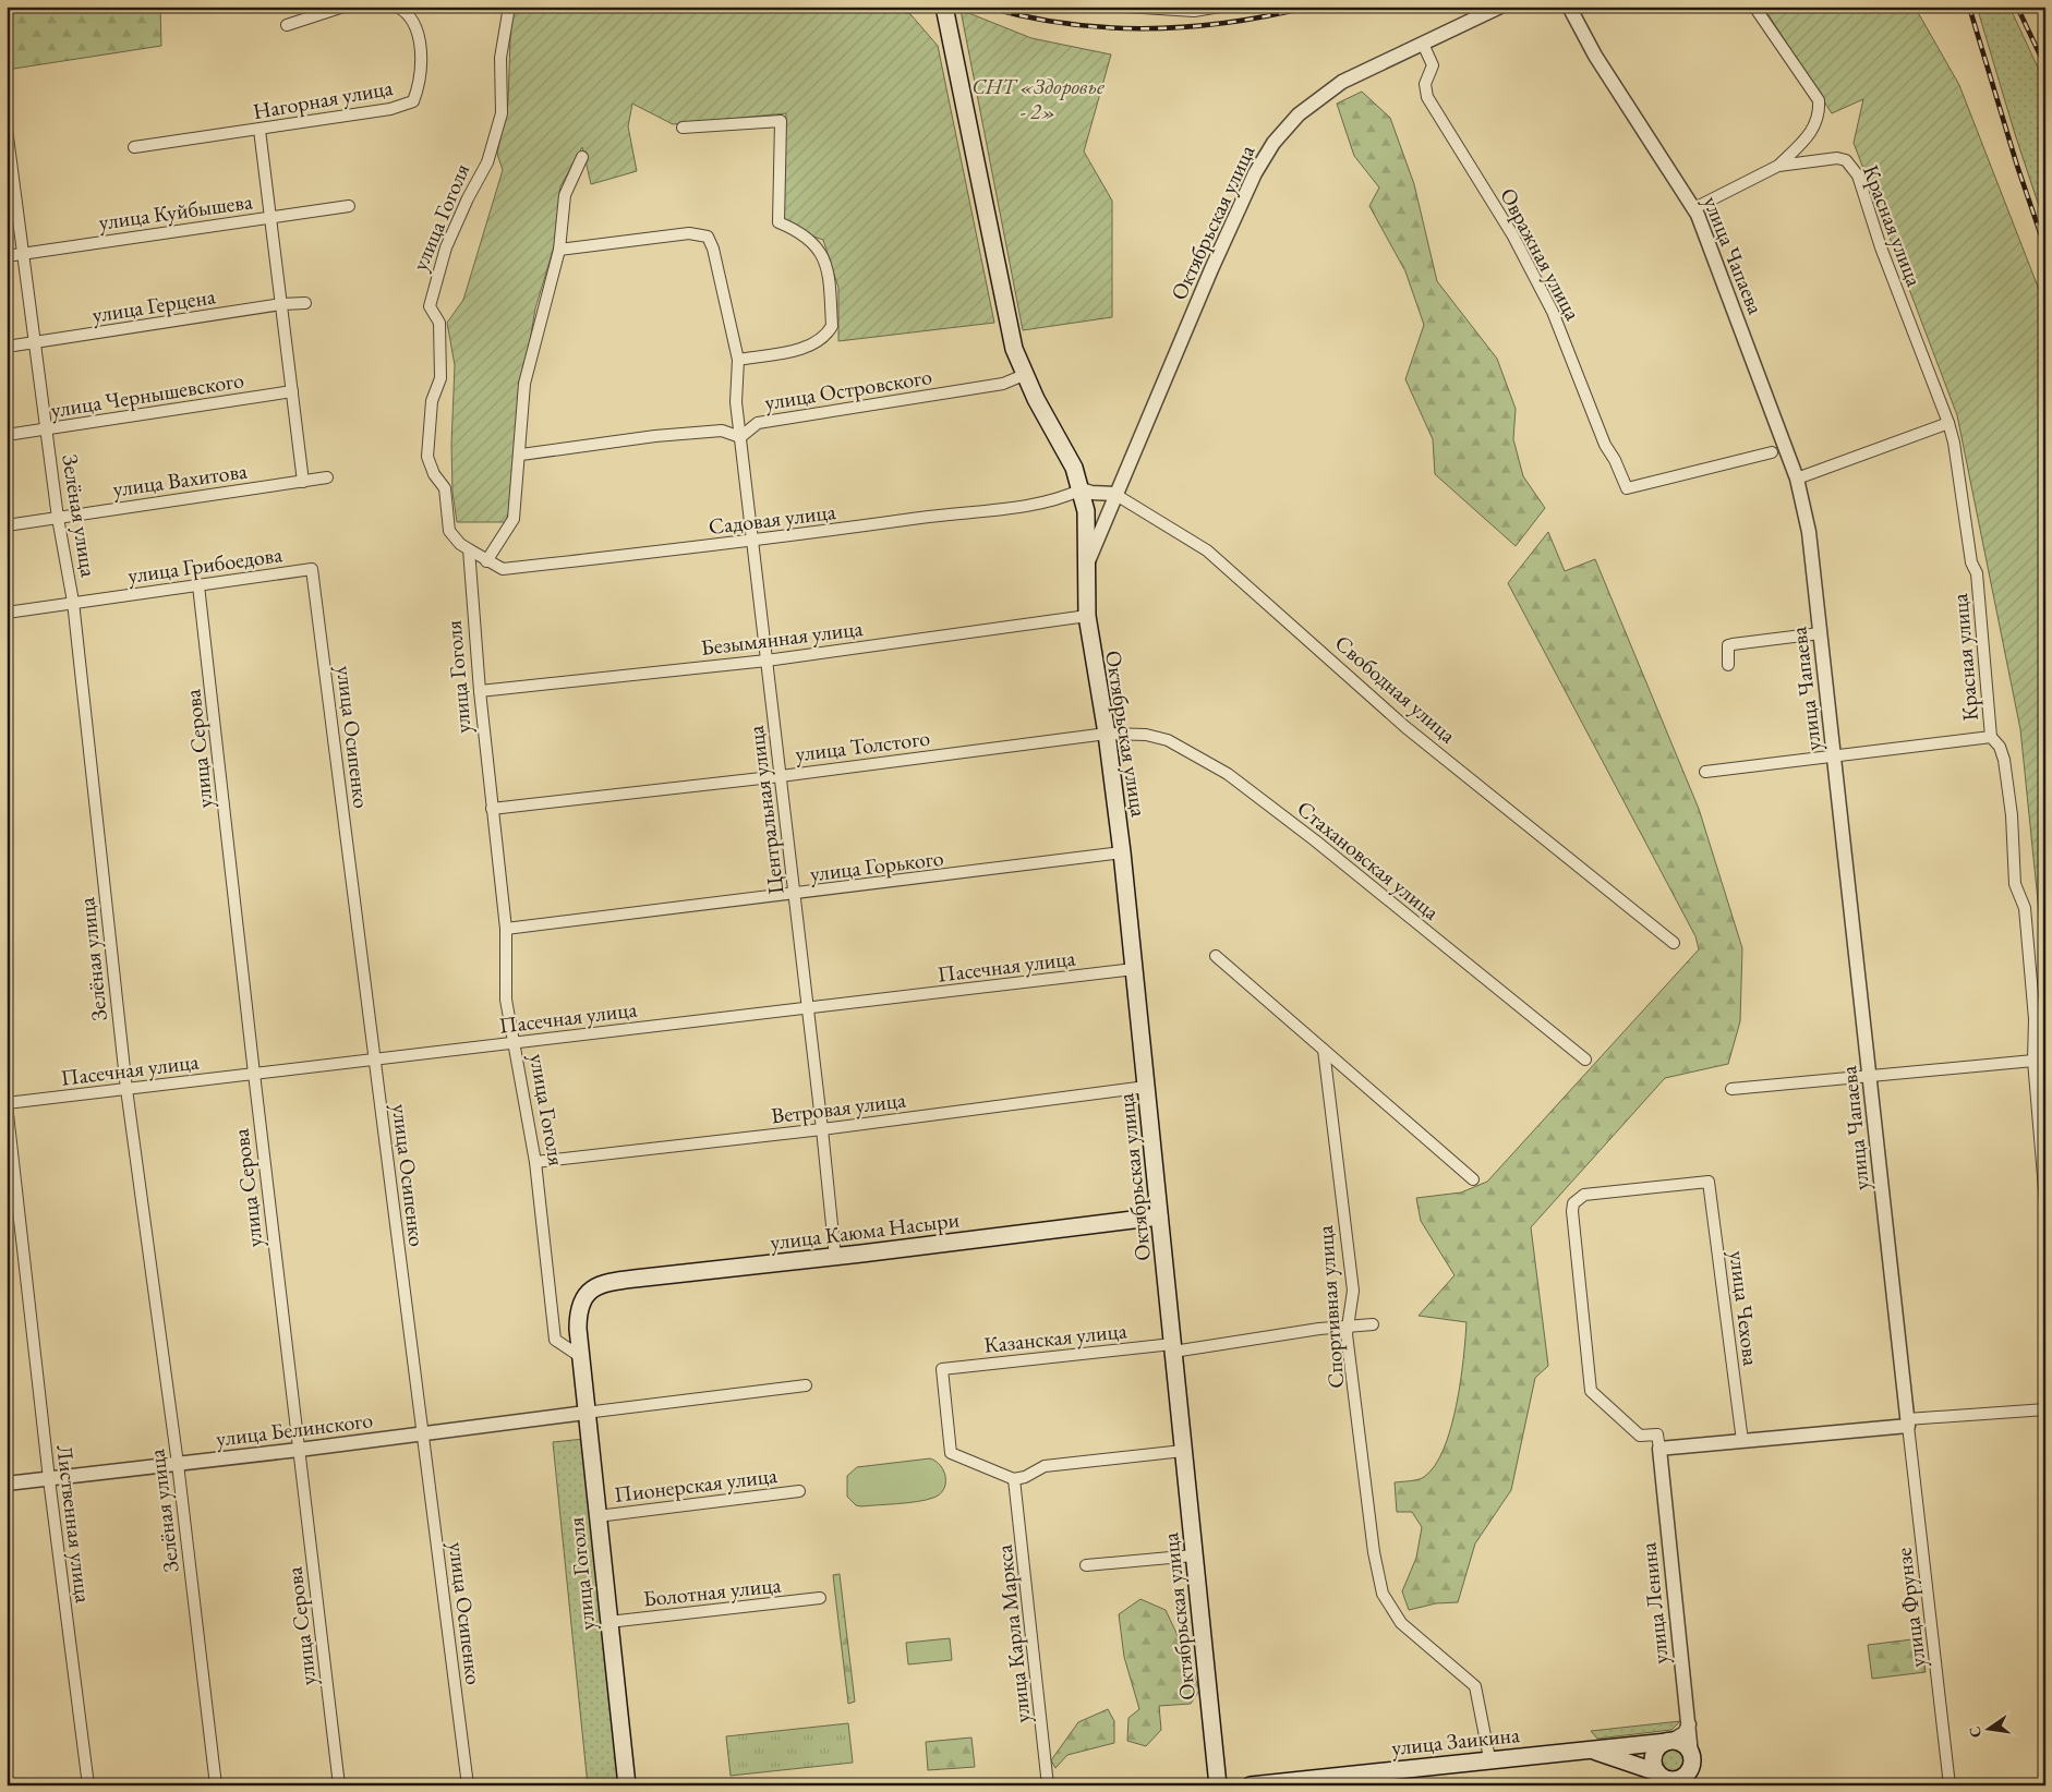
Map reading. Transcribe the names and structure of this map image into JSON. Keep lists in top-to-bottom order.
{
  "streets": {
    "main road": [
      "улица Гоголя",
      "Октябрьская улица",
      "улица Каюма Насыри",
      "улица Ленина",
      "улица Заикина"
    ],
    "street": [
      "Нагорная улица",
      "улица Куйбышева",
      "Красная улица",
      "Овражная улица",
      "улица Чапаева",
      "улица Герцена",
      "улица Островского",
      "улица Чернышевского",
      "улица Вахитова",
      "Зелёная улица",
      "Садовая улица",
      "улица Грибоедова",
      "Безымянная улица",
      "Свободная улица",
      "улица Осипенко",
      "улица Толстого",
      "улица Серова",
      "Центральная улица",
      "Стахановская улица",
      "улица Горького",
      "Пасечная улица",
      "Ветровая улица",
      "Спортивная улица",
      "улица Чехова",
      "Казанская улица",
      "улица Белинского",
      "Пионерская улица",
      "Лиственная улица",
      "Болотная улица",
      "улица Фрунзе",
      "улица Карла Маркса"
    ]
  },
  "crossings": [
    ["улица Куйбышева", "Зелёная улица"],
    ["улица Гоголя", "Садовая улица"],
    ["улица Гоголя", "Безымянная улица"],
    ["улица Гоголя", "улица Толстого"],
    ["улица Гоголя", "улица Горького"],
    ["улица Гоголя", "Пасечная улица"],
    ["улица Гоголя", "Ветровая улица"],
    ["улица Гоголя", "улица Каюма Насыри"],
    ["улица Гоголя", "улица Белинского"],
    ["улица Гоголя", "Пионерская улица"],
    ["улица Гоголя", "Болотная улица"],
    ["Октябрьская улица", "Овражная улица"],
    ["Октябрьская улица", "улица Островского"],
    ["Октябрьская улица", "Садовая улица"],
    ["Октябрьская улица", "Безымянная улица"],
    ["Октябрьская улица", "Свободная улица"],
    ["Октябрьская улица", "улица Толстого"],
    ["Октябрьская улица", "Стахановская улица"],
    ["Октябрьская улица", "улица Горького"],
    ["Октябрьская улица", "Пасечная улица"],
    ["Октябрьская улица", "Ветровая улица"],
    ["Октябрьская улица", "улица Каюма Насыри"],
    ["Октябрьская улица", "Казанская улица"],
    ["улица Чапаева", "улица Фрунзе"],
    ["улица Герцена", "Зелёная улица"],
    ["улица Островского", "Центральная улица"],
    ["улица Чернышевского", "Зелёная улица"],
    ["улица Вахитова", "Зелёная улица"],
    ["Зелёная улица", "улица Грибоедова"],
    ["Зелёная улица", "Пасечная улица"],
    ["Зелёная улица", "улица Белинского"],
    ["Садовая улица", "Свободная улица"],
    ["Садовая улица", "Центральная улица"],
    ["улица Грибоедова", "улица Осипенко"],
    ["улица Грибоедова", "улица Серова"],
    ["Безымянная улица", "Центральная улица"],
    ["улица Осипенко", "Пасечная улица"],
    ["улица Осипенко", "улица Белинского"],
    ["улица Толстого", "Центральная улица"],
    ["улица Толстого", "Стахановская улица"],
    ["улица Серова", "Пасечная улица"],
    ["улица Серова", "улица Белинского"],
    ["Центральная улица", "улица Горького"],
    ["Центральная улица", "Пасечная улица"],
    ["Центральная улица", "Ветровая улица"],
    ["Центральная улица", "улица Каюма Насыри"],
    ["Пасечная улица", "Лиственная улица"],
    ["Спортивная улица", "Казанская улица"],
    ["Спортивная улица", "улица Заикина"],
    ["улица Чехова", "улица Ленина"],
    ["Казанская улица", "улица Карла Маркса"],
    ["улица Белинского", "Лиственная улица"],
    ["улица Ленина", "улица Заикина"]
  ],
  "parks": ["СНТ «Здоровье - 2»"],
  "north": "left"
}
